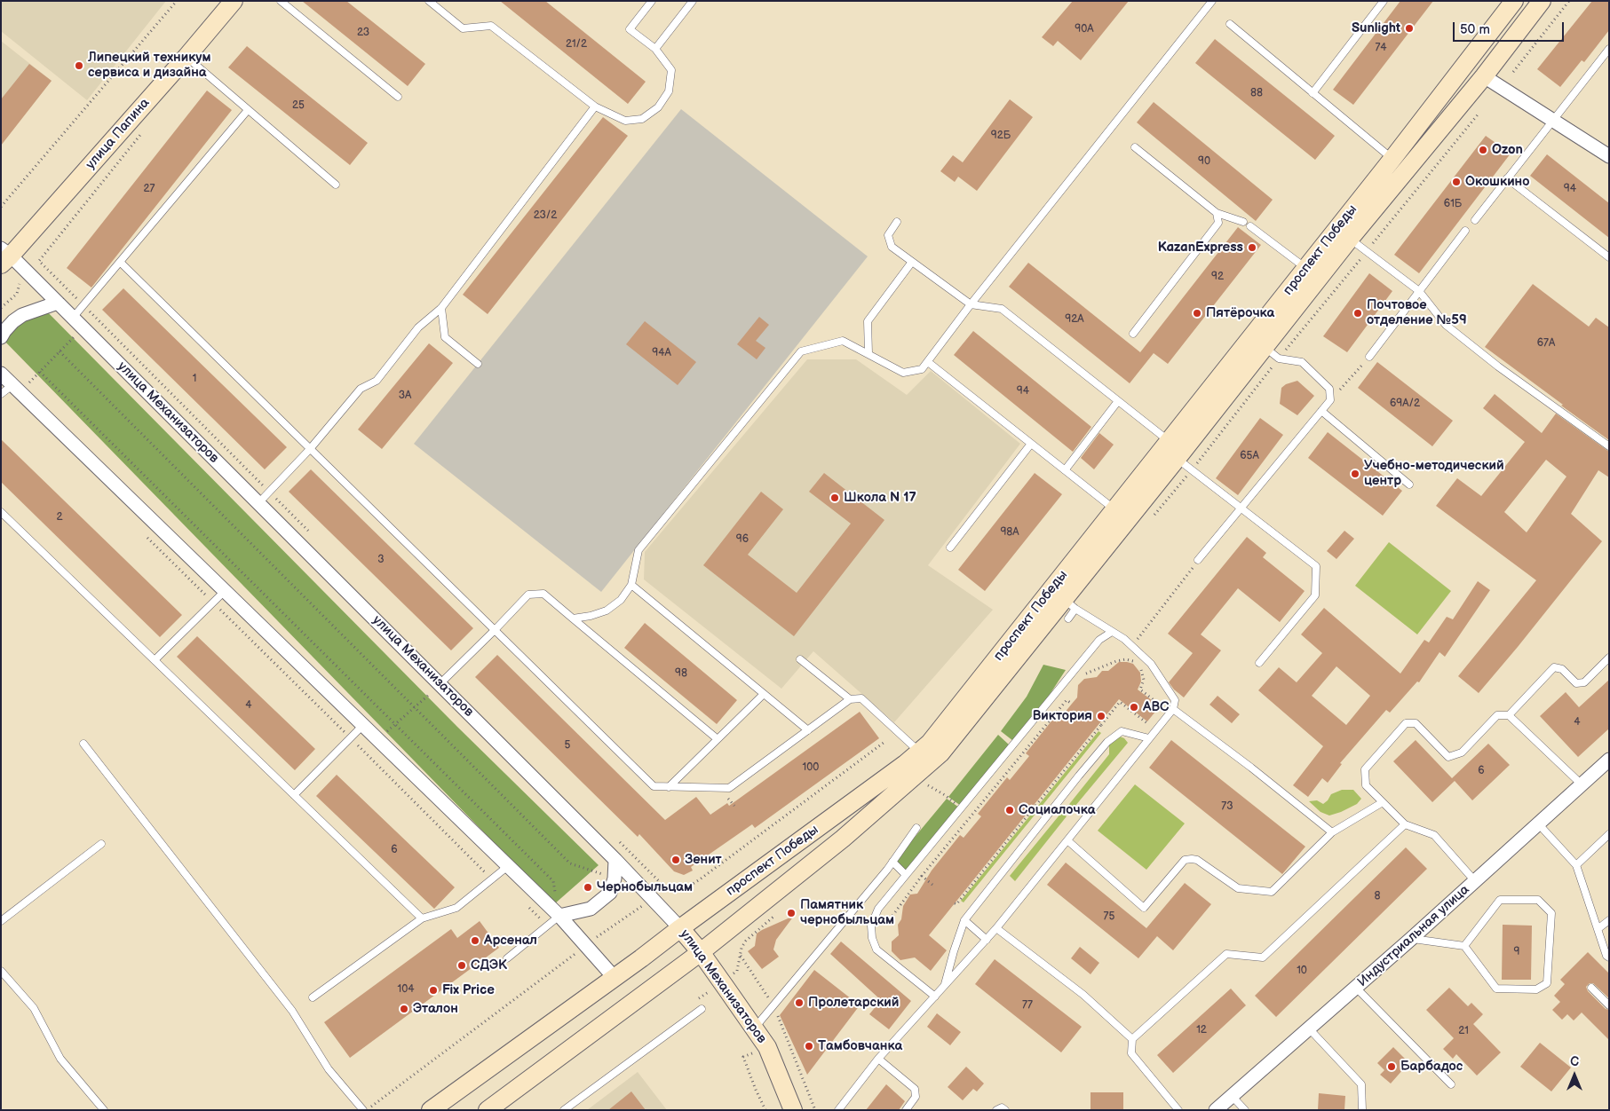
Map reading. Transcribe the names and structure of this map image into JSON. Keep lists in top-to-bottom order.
{
  "streets": {
    "main road": ["улица Папина", "проспект Победы", "улица Механизаторов"],
    "street": ["Индустриальная улица"]
  },
  "crossings": [
    ["улица Папина", "улица Механизаторов"],
    ["проспект Победы", "улица Механизаторов"]
  ],
  "places": [
    "Sunlight",
    "Липецкий техникум сервиса и дизайна",
    "Ozon",
    "Окошкино",
    "KazanExpress",
    "Пятёрочка",
    "Почтовое отделение №59",
    "Учебно-методический центр",
    "Школа N 17",
    "АВС",
    "Виктория",
    "Социалочка",
    "Зенит",
    "Чернобыльцам",
    "Памятник чернобыльцам",
    "Арсенал",
    "СДЭК",
    "Fix Price",
    "Пролетарский",
    "Эталон",
    "Тамбовчанка",
    "Барбадос"
  ],
  "house_numbers": [
    "90А",
    "23",
    "21/2",
    "74",
    "88",
    "25",
    "92Б",
    "90",
    "27",
    "94",
    "61Б",
    "23/2",
    "92",
    "92А",
    "67А",
    "94А",
    "1",
    "94",
    "3А",
    "69А/2",
    "65А",
    "2",
    "98А",
    "96",
    "3",
    "98",
    "4",
    "4",
    "5",
    "100",
    "6",
    "73",
    "6",
    "8",
    "75",
    "9",
    "10",
    "104",
    "77",
    "12",
    "21"
  ],
  "scale_bar": "50 m",
  "north": "top"
}
